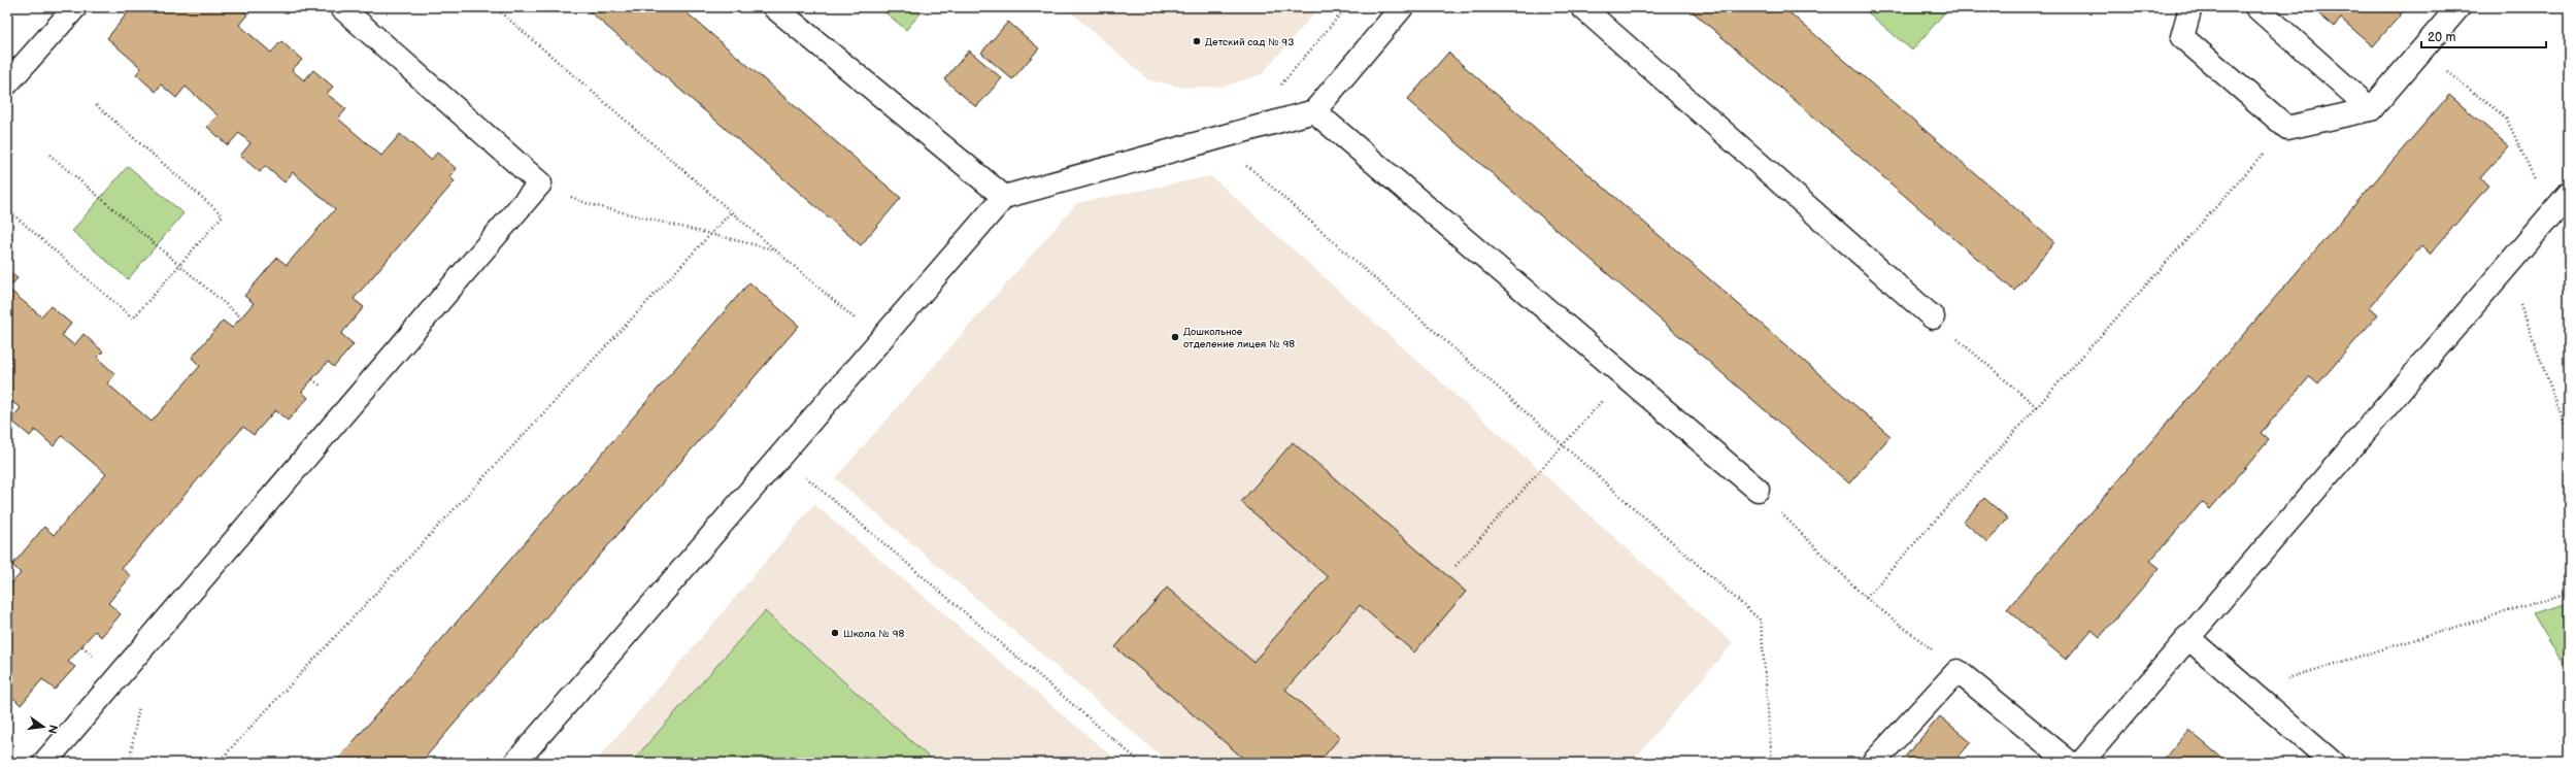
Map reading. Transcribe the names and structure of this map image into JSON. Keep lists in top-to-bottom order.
{
  "places": ["Детский сад № 93", "Дошкольное отделение лицея № 98", "Школа № 98"],
  "scale_bar": "20 m",
  "north": "right"
}
